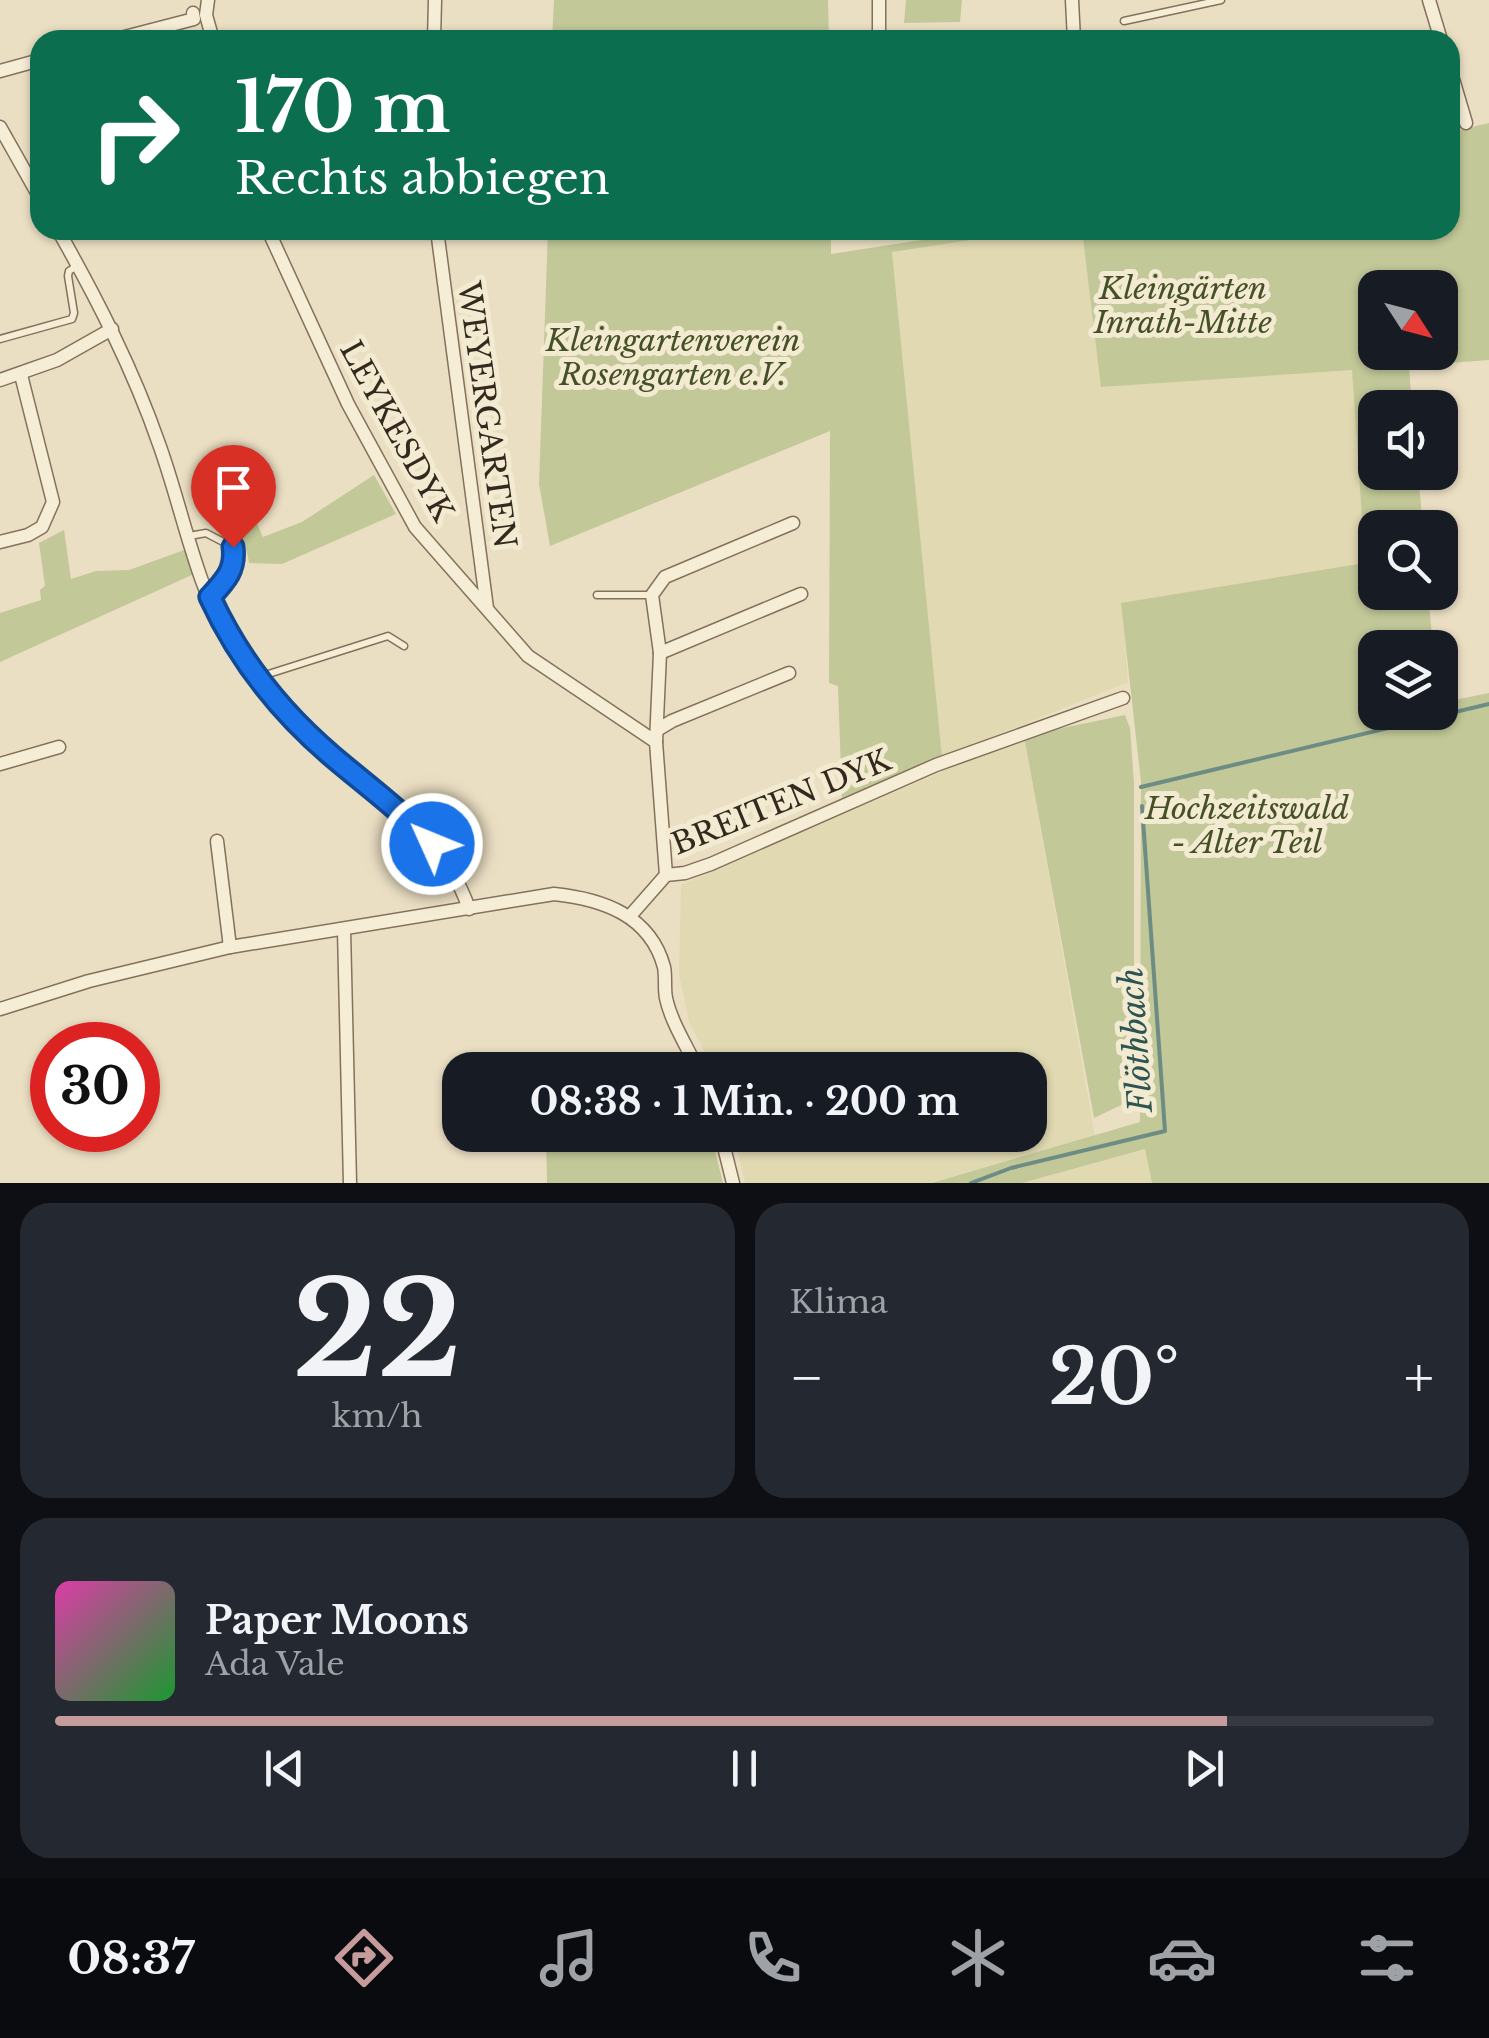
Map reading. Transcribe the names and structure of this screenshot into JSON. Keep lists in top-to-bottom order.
{
  "streets": {
    "street": ["WEYERGARTEN", "LEYKESDYK", "BREITEN DYK"]
  },
  "crossings": [
    ["WEYERGARTEN", "LEYKESDYK"]
  ],
  "water": ["Flöthbach"],
  "parks": ["Kleingärten Inrath-Mitte", "Kleingartenverein Rosengarten e.V.", "Hochzeitswald - Alter Teil"],
  "north": "bottom right",
  "page": {
    "turn": ["170 m", "Rechts abbiegen"],
    "limit": "30",
    "trip": "08:38 · 1 Min. · 200 m",
    "tile": [
      ["22", "km/h"],
      "Klima"
    ],
    "heat": ["−", "20°", "+"],
    "song": ["Paper Moons", "Ada Vale"],
    "tabs": "08:37"
  }
}
